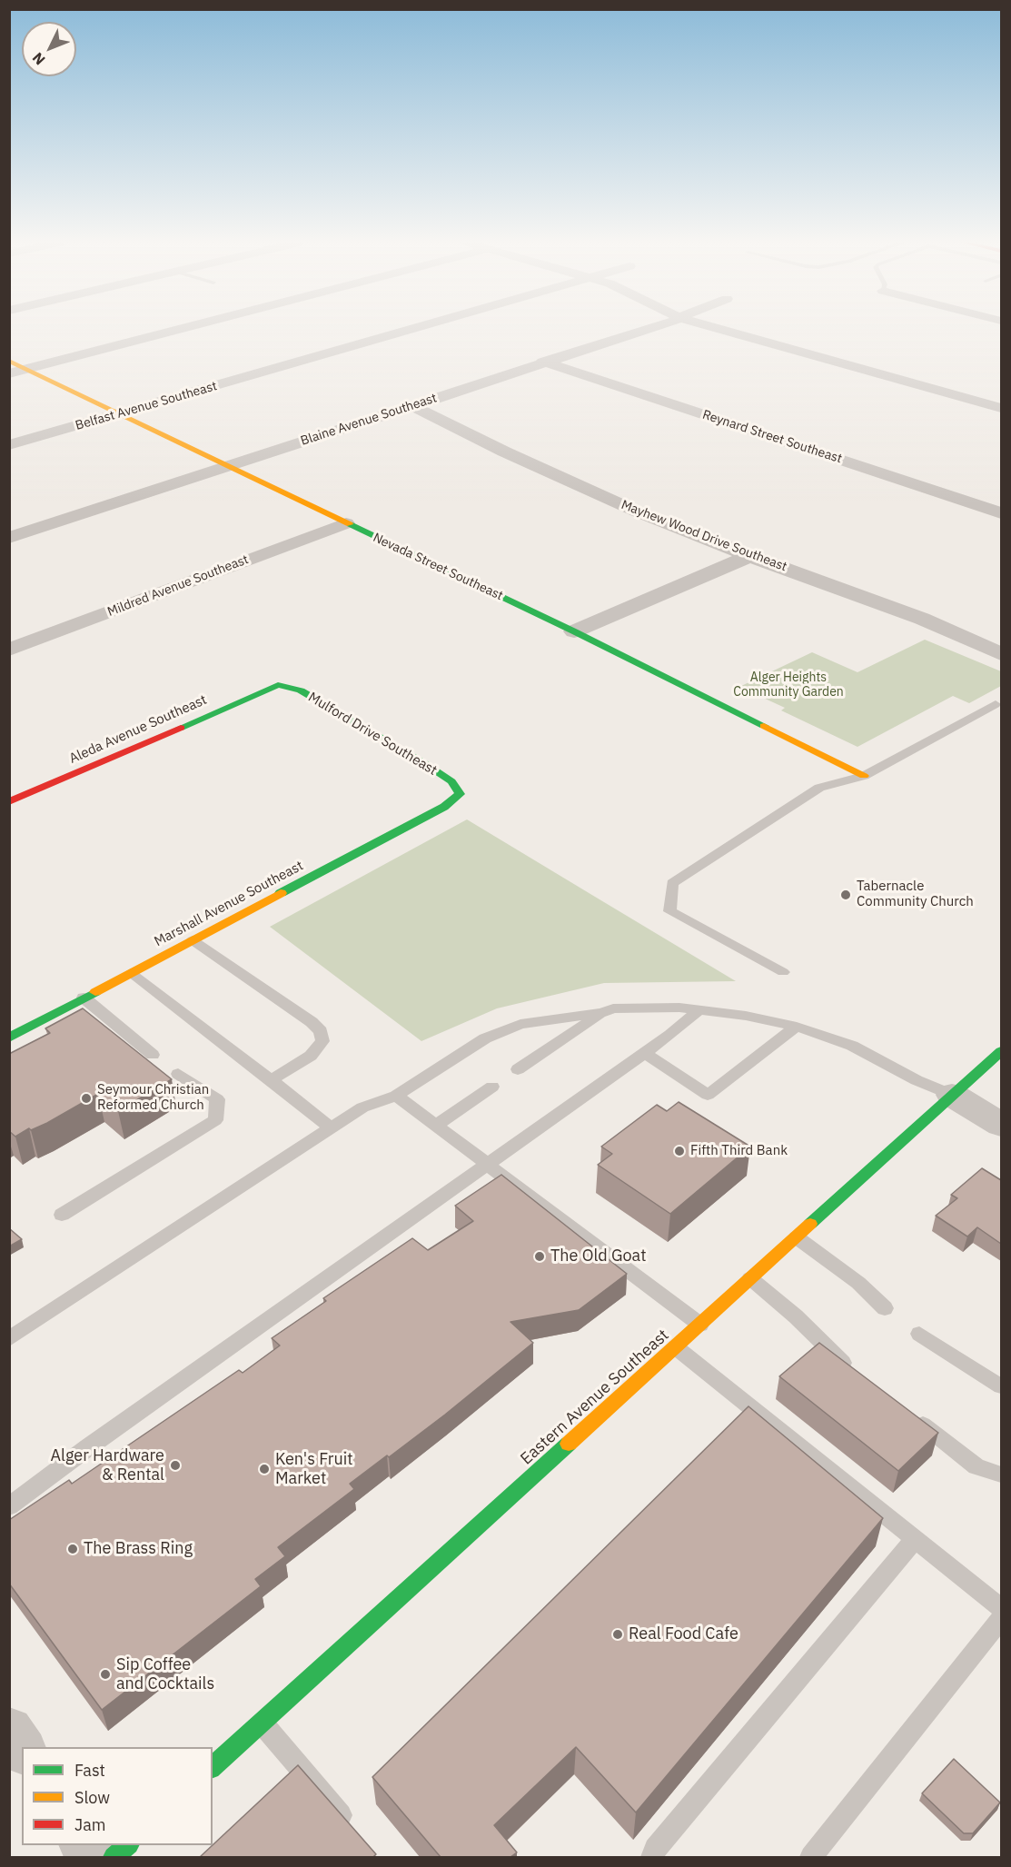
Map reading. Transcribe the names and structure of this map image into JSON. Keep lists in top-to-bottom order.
{
  "streets": {
    "street": [
      "Belfast Avenue Southeast",
      "Blaine Avenue Southeast",
      "Reynard Street Southeast",
      "Mayhew Wood Drive Southeast",
      "Nevada Street Southeast",
      "Mildred Avenue Southeast",
      "Aleda Avenue Southeast",
      "Mulford Drive Southeast",
      "Marshall Avenue Southeast",
      "Eastern Avenue Southeast"
    ]
  },
  "crossings": [
    ["Belfast Avenue Southeast", "Nevada Street Southeast"],
    ["Blaine Avenue Southeast", "Reynard Street Southeast"],
    ["Blaine Avenue Southeast", "Mayhew Wood Drive Southeast"],
    ["Blaine Avenue Southeast", "Nevada Street Southeast"],
    ["Nevada Street Southeast", "Mildred Avenue Southeast"],
    ["Aleda Avenue Southeast", "Mulford Drive Southeast"],
    ["Mulford Drive Southeast", "Marshall Avenue Southeast"]
  ],
  "parks": ["Alger Heights Community Garden"],
  "places": [
    "Tabernacle Community Church",
    "Seymour Christian Reformed Church",
    "Fifth Third Bank",
    "The Old Goat",
    "Alger Hardware & Rental",
    "Ken's Fruit Market",
    "The Brass Ring",
    "Real Food Cafe",
    "Sip Coffee and Cocktails"
  ],
  "legend": ["Fast", "Slow", "Jam"],
  "north": "bottom left"
}
